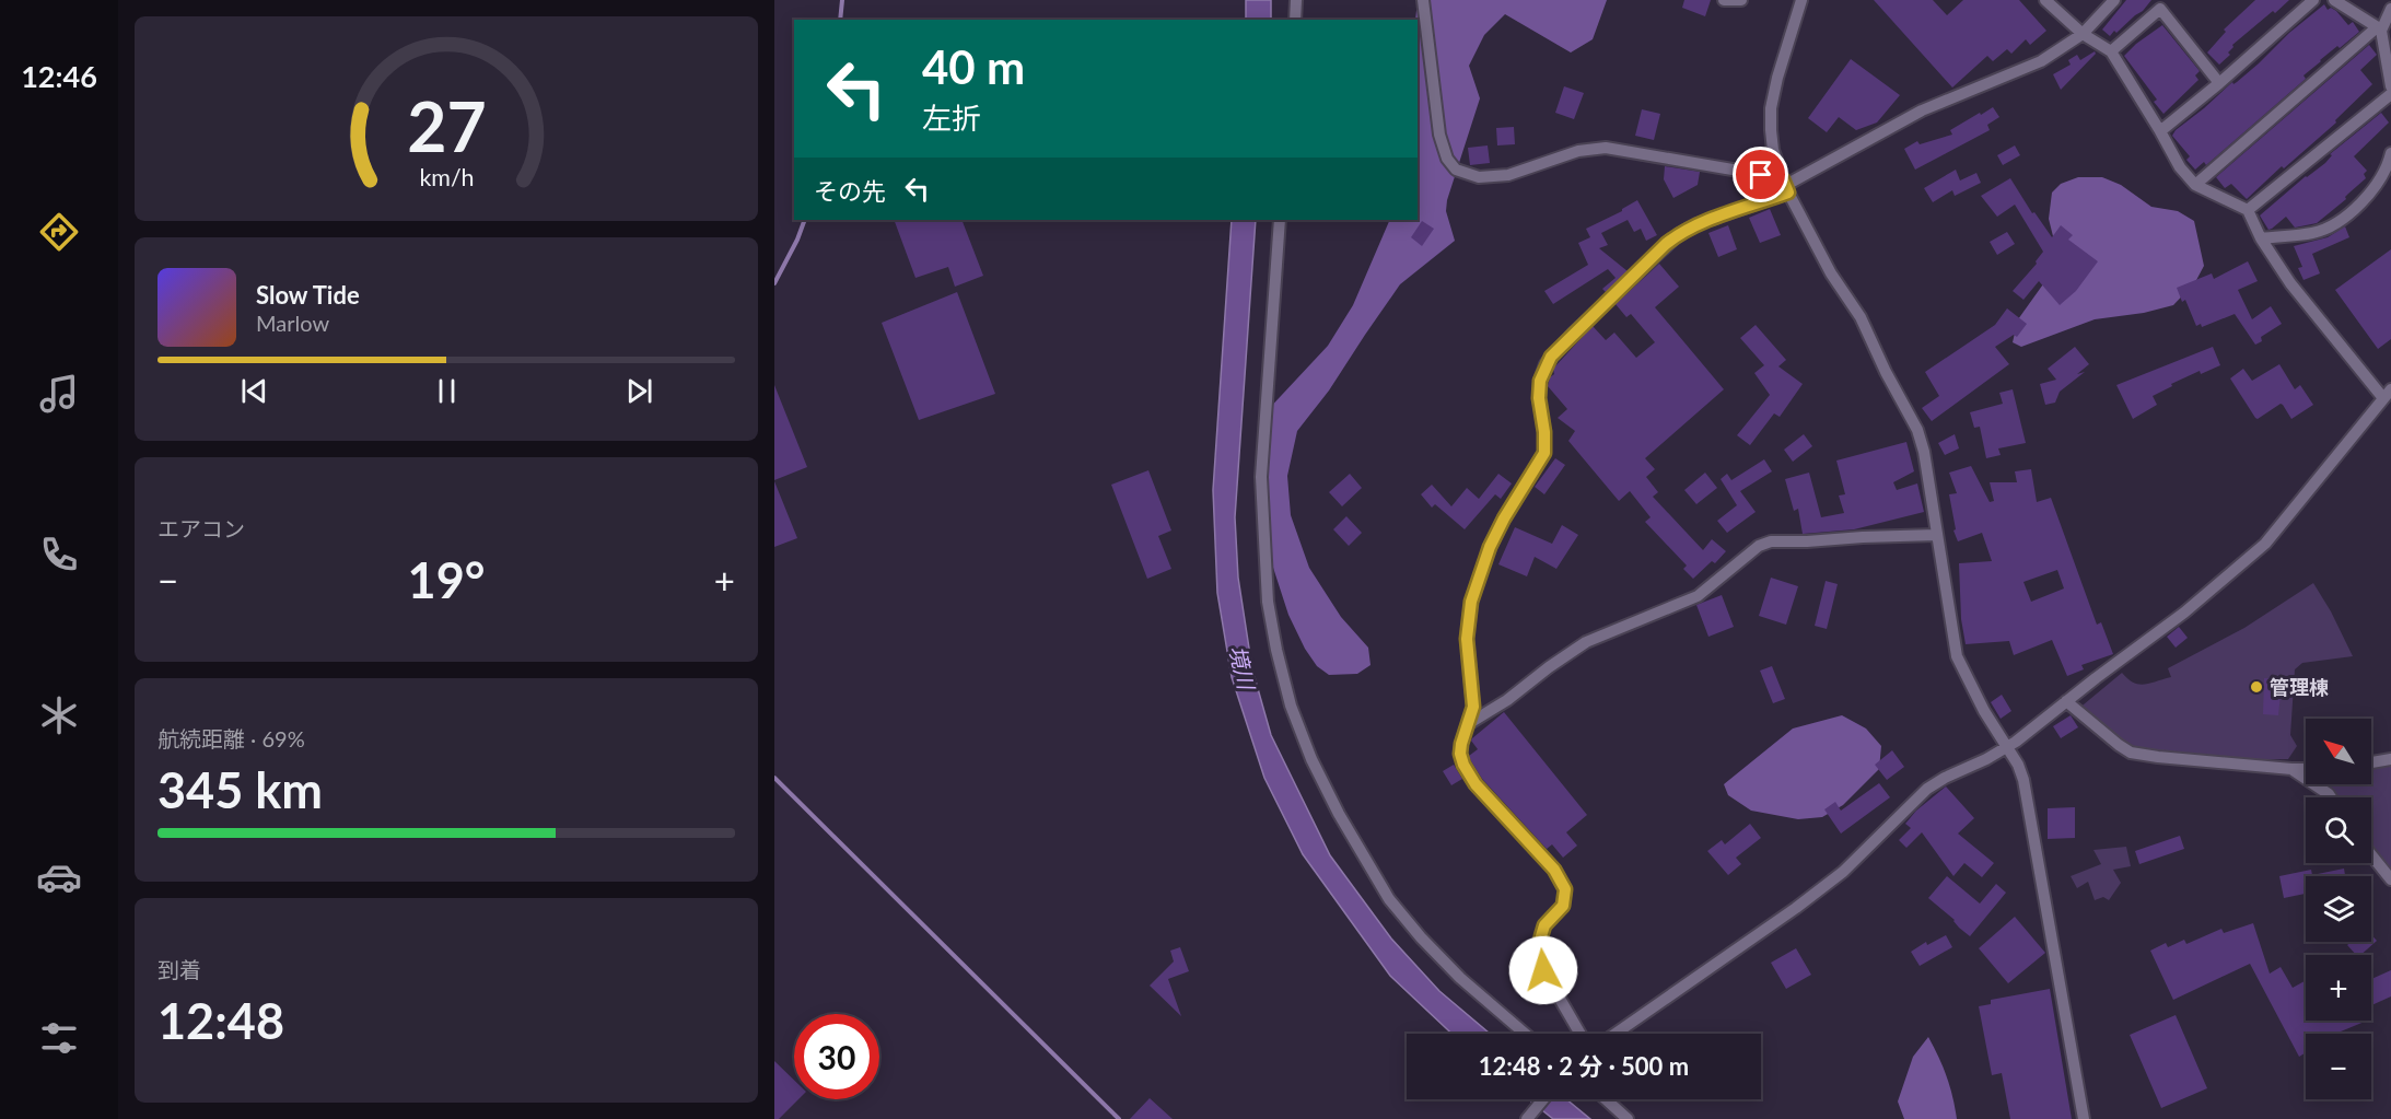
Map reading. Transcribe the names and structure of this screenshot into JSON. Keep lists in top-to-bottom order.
{
  "water": ["境川"],
  "places": ["管理棟"],
  "north": "top left",
  "page": {
    "tabs": "12:46",
    "turn": ["40 m", "左折"],
    "then": "その先",
    "song": ["Slow Tide", "Marlow"],
    "tile": [
      "エアコン",
      ["航続距離 · 69%", "345 km"],
      ["到着", "12:48"]
    ],
    "heat": ["−", "19°", "+"],
    "map_buttons": ["+", "−"],
    "limit": "30",
    "trip": "12:48 · 2 分 · 500 m",
    "gauge": ["27", "km/h"]
  }
}
